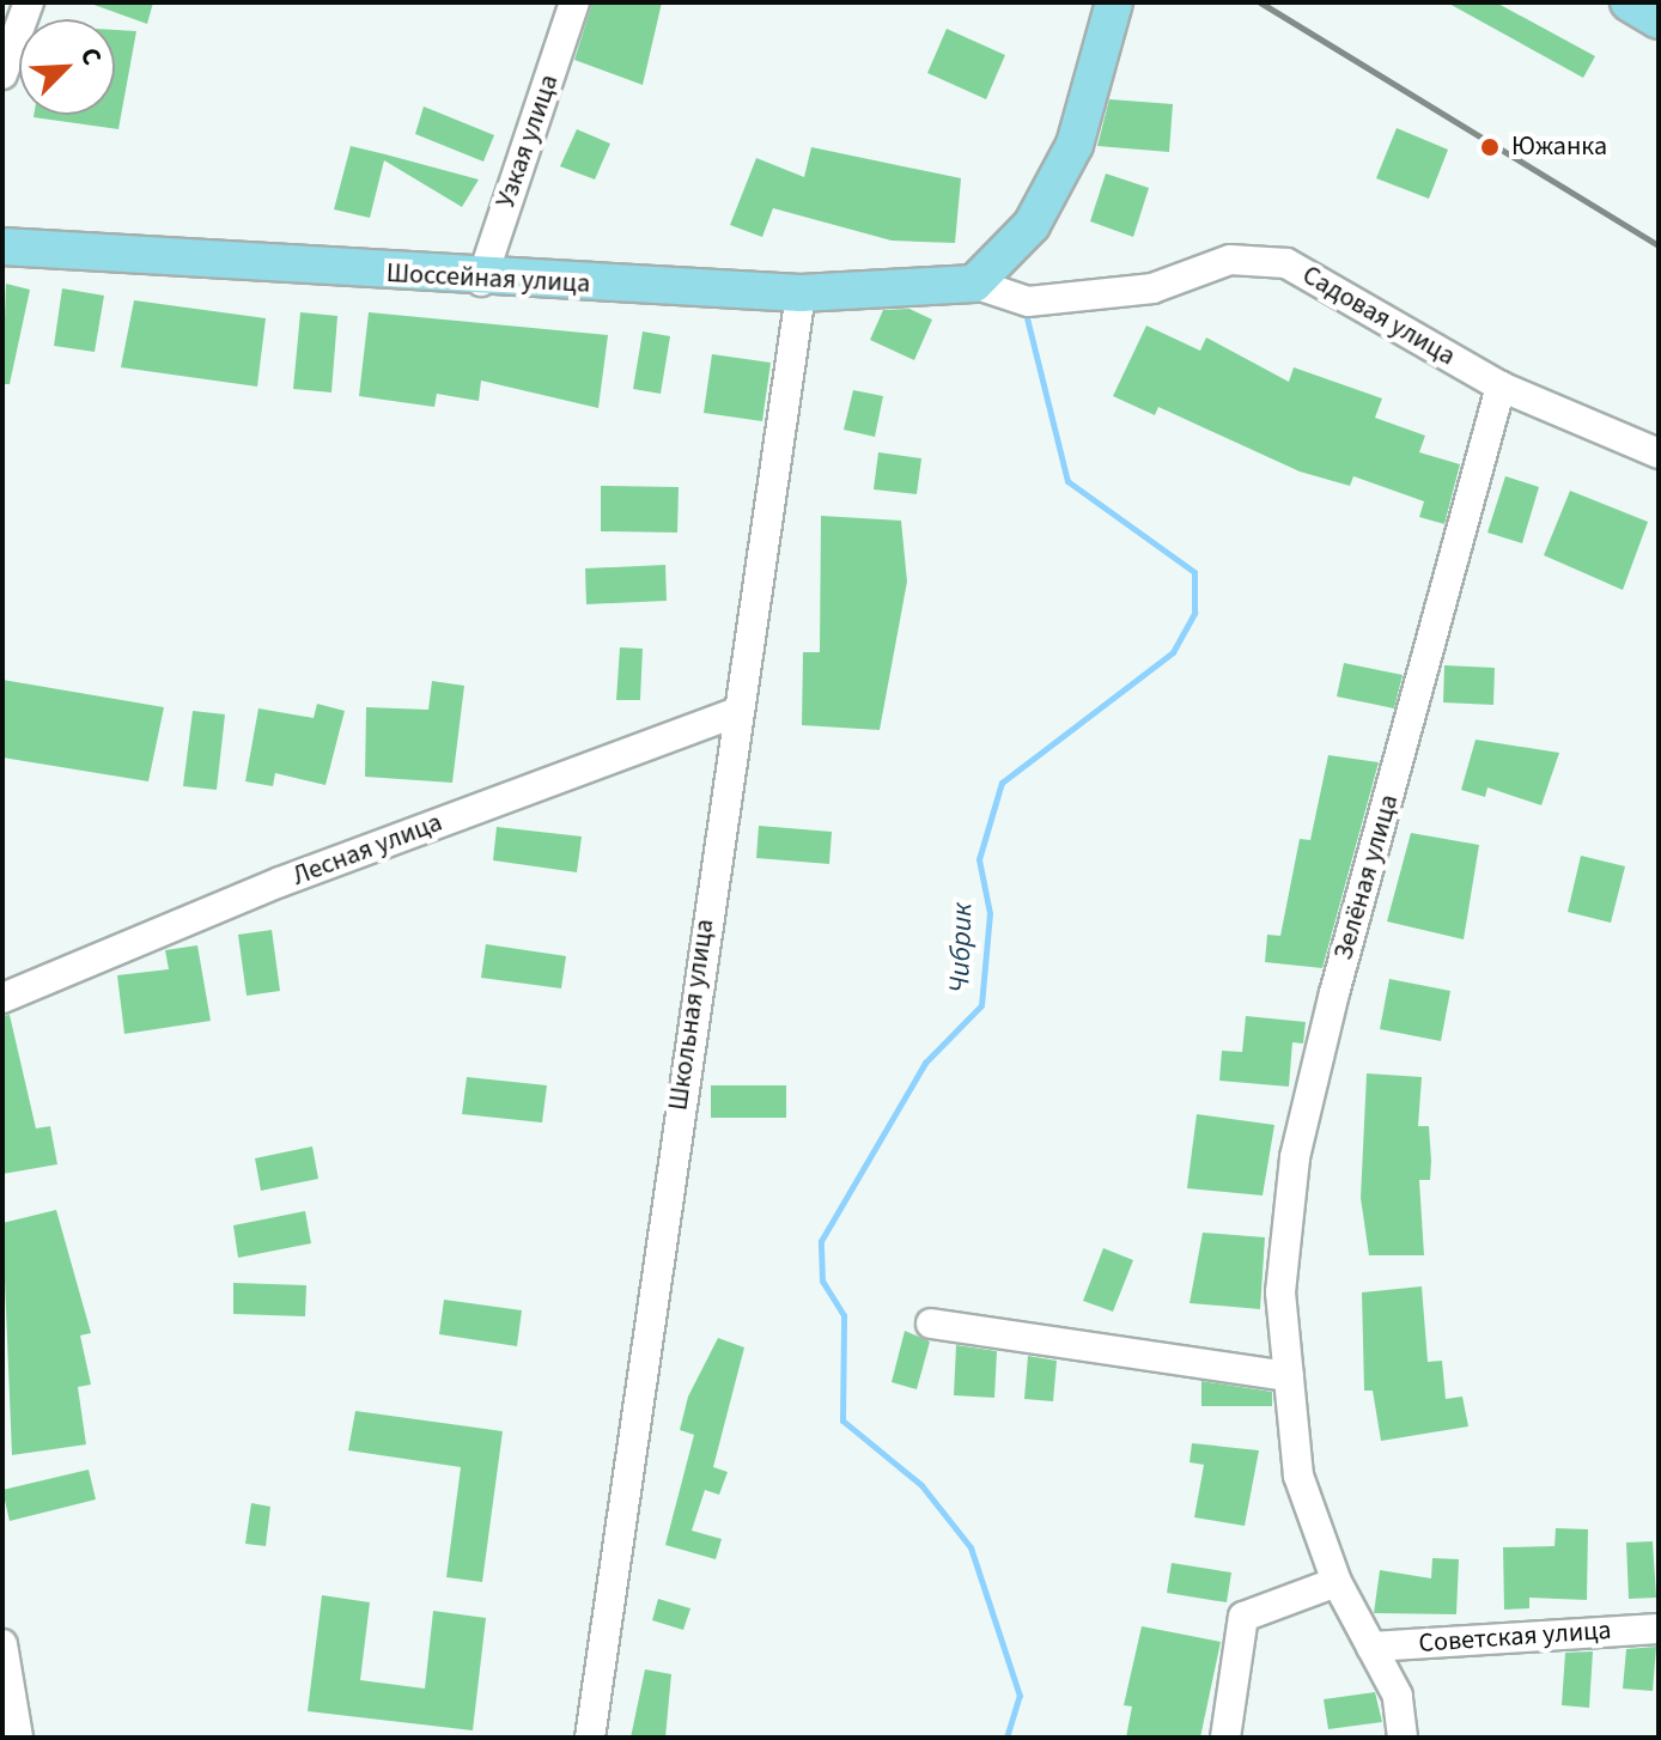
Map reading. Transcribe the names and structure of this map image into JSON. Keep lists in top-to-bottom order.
{
  "streets": {
    "main road": ["Шоссейная улица"],
    "street": [
      "Узкая улица",
      "Садовая улица",
      "Лесная улица",
      "Зелёная улица",
      "Школьная улица",
      "Советская улица"
    ]
  },
  "crossings": [
    ["Узкая улица", "Шоссейная улица"],
    ["Шоссейная улица", "Садовая улица"],
    ["Шоссейная улица", "Школьная улица"],
    ["Садовая улица", "Зелёная улица"],
    ["Лесная улица", "Школьная улица"],
    ["Зелёная улица", "Советская улица"]
  ],
  "water": ["Чибрик"],
  "places": ["Южанка"],
  "north": "top right"
}
